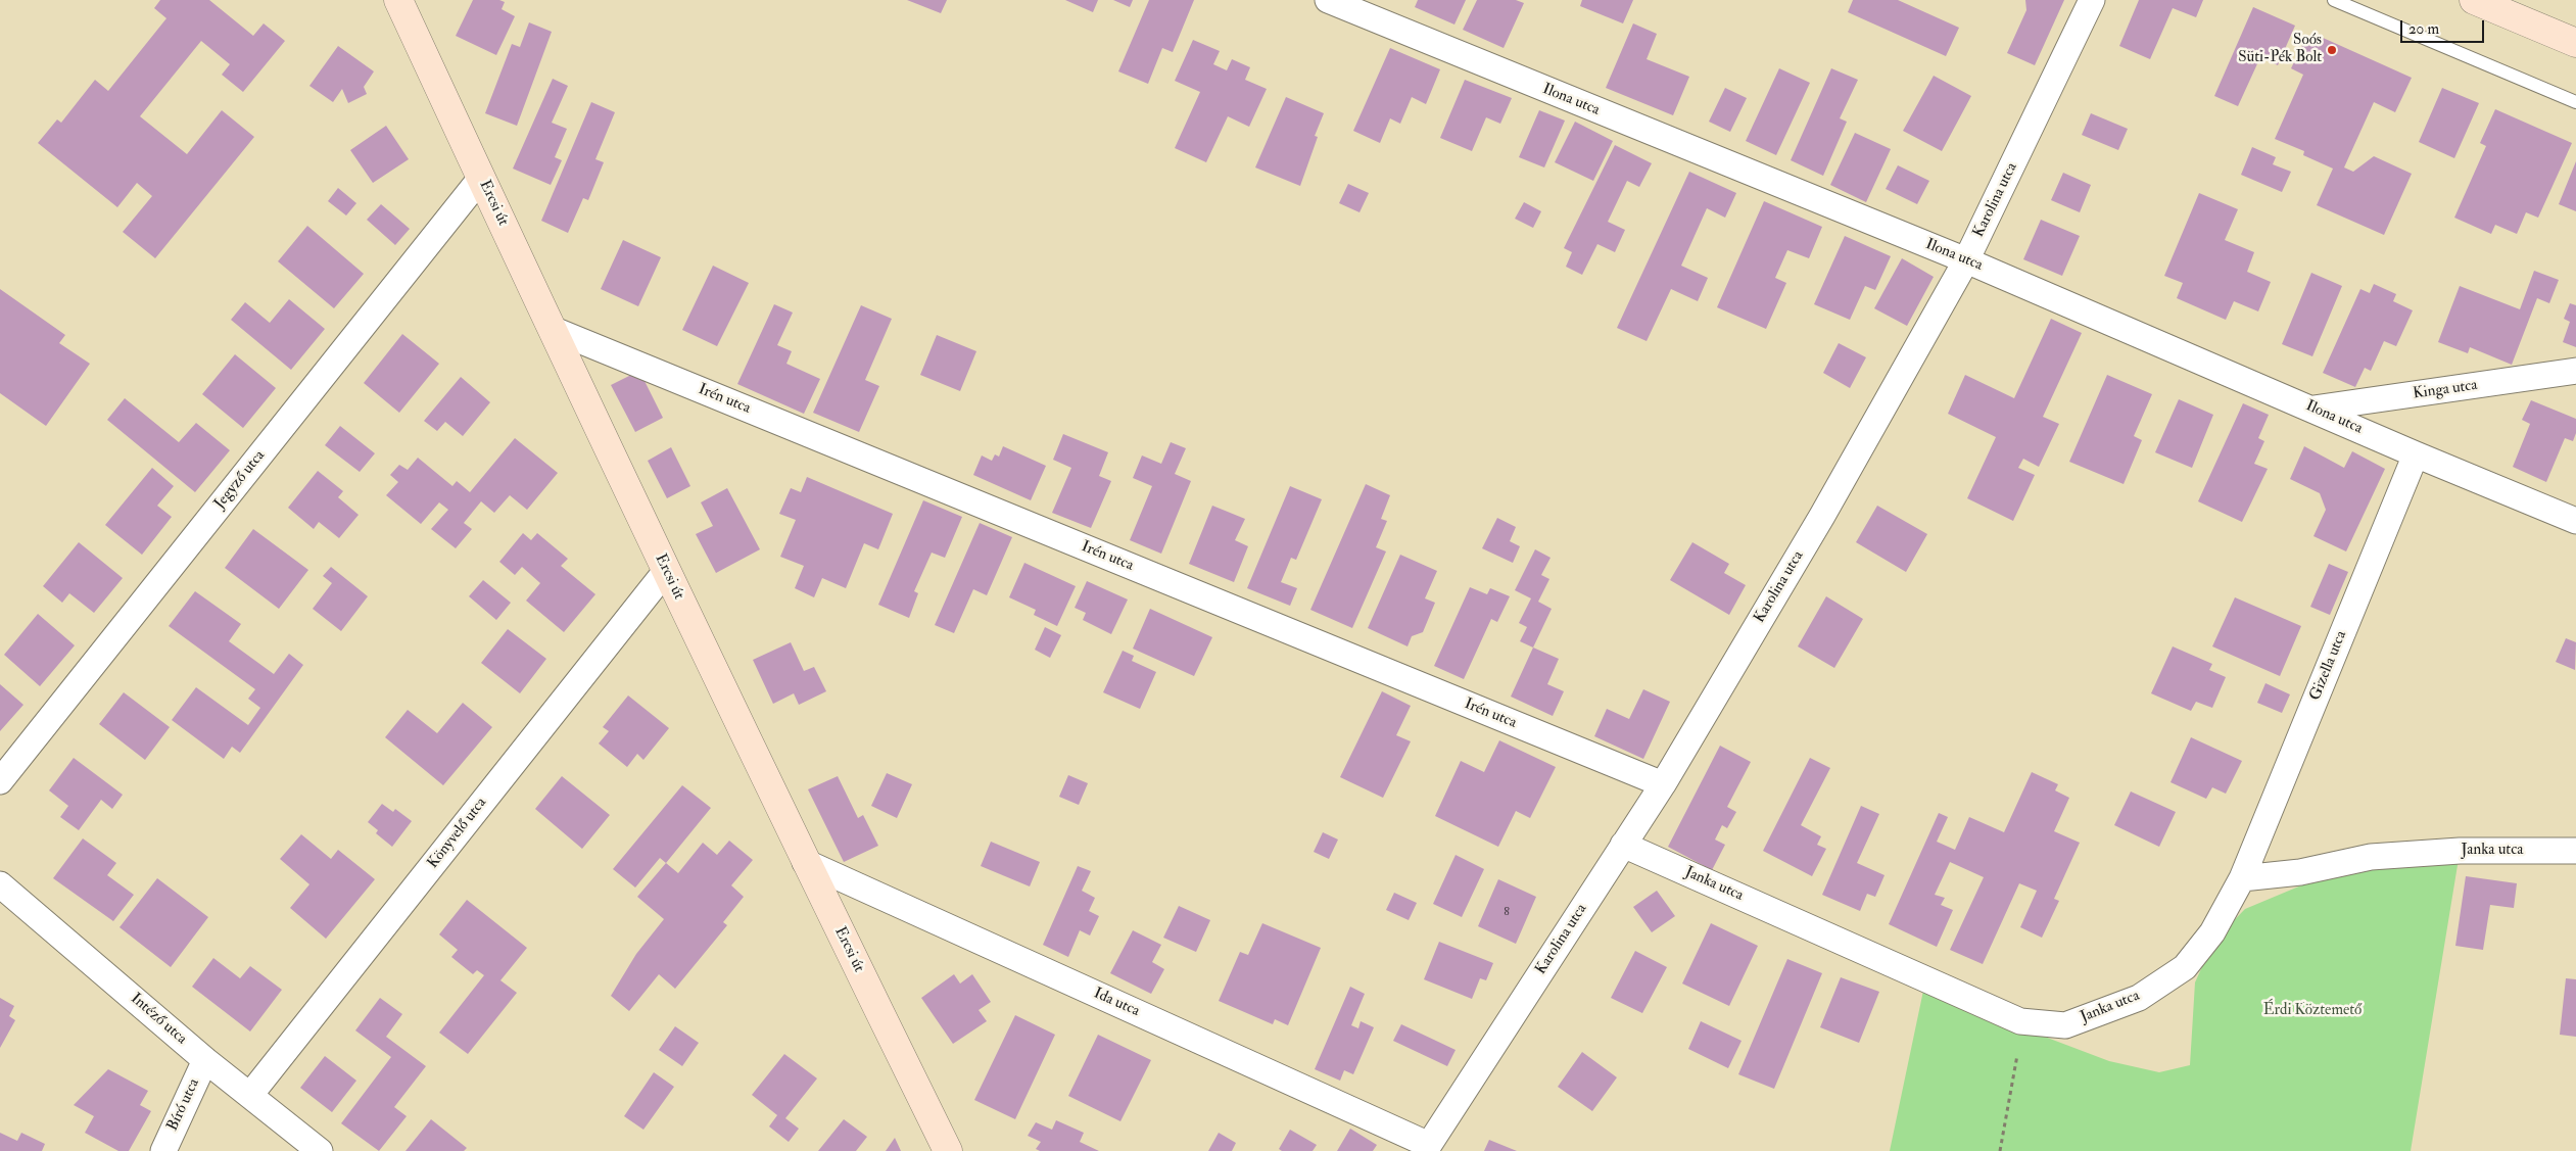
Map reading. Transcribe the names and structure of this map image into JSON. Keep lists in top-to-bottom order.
{
  "streets": {
    "main road": ["Ercsi út"],
    "street": [
      "Ilona utca",
      "Karolina utca",
      "Kinga utca",
      "Irén utca",
      "Jegyző utca",
      "Gizella utca",
      "Könyvelő utca",
      "Janka utca",
      "Ida utca",
      "Intéző utca",
      "Bíró utca"
    ]
  },
  "crossings": [
    ["Ilona utca", "Karolina utca"],
    ["Ilona utca", "Kinga utca"],
    ["Ilona utca", "Gizella utca"],
    ["Karolina utca", "Irén utca"],
    ["Karolina utca", "Janka utca"],
    ["Karolina utca", "Ida utca"],
    ["Ercsi út", "Irén utca"],
    ["Ercsi út", "Jegyző utca"],
    ["Ercsi út", "Könyvelő utca"],
    ["Ercsi út", "Ida utca"],
    ["Gizella utca", "Janka utca"],
    ["Könyvelő utca", "Intéző utca"],
    ["Intéző utca", "Bíró utca"]
  ],
  "parks": ["Érdi Köztemető"],
  "places": ["Soós Süti-Pék Bolt"],
  "house_numbers": ["8"],
  "scale_bar": "20 m"
}
